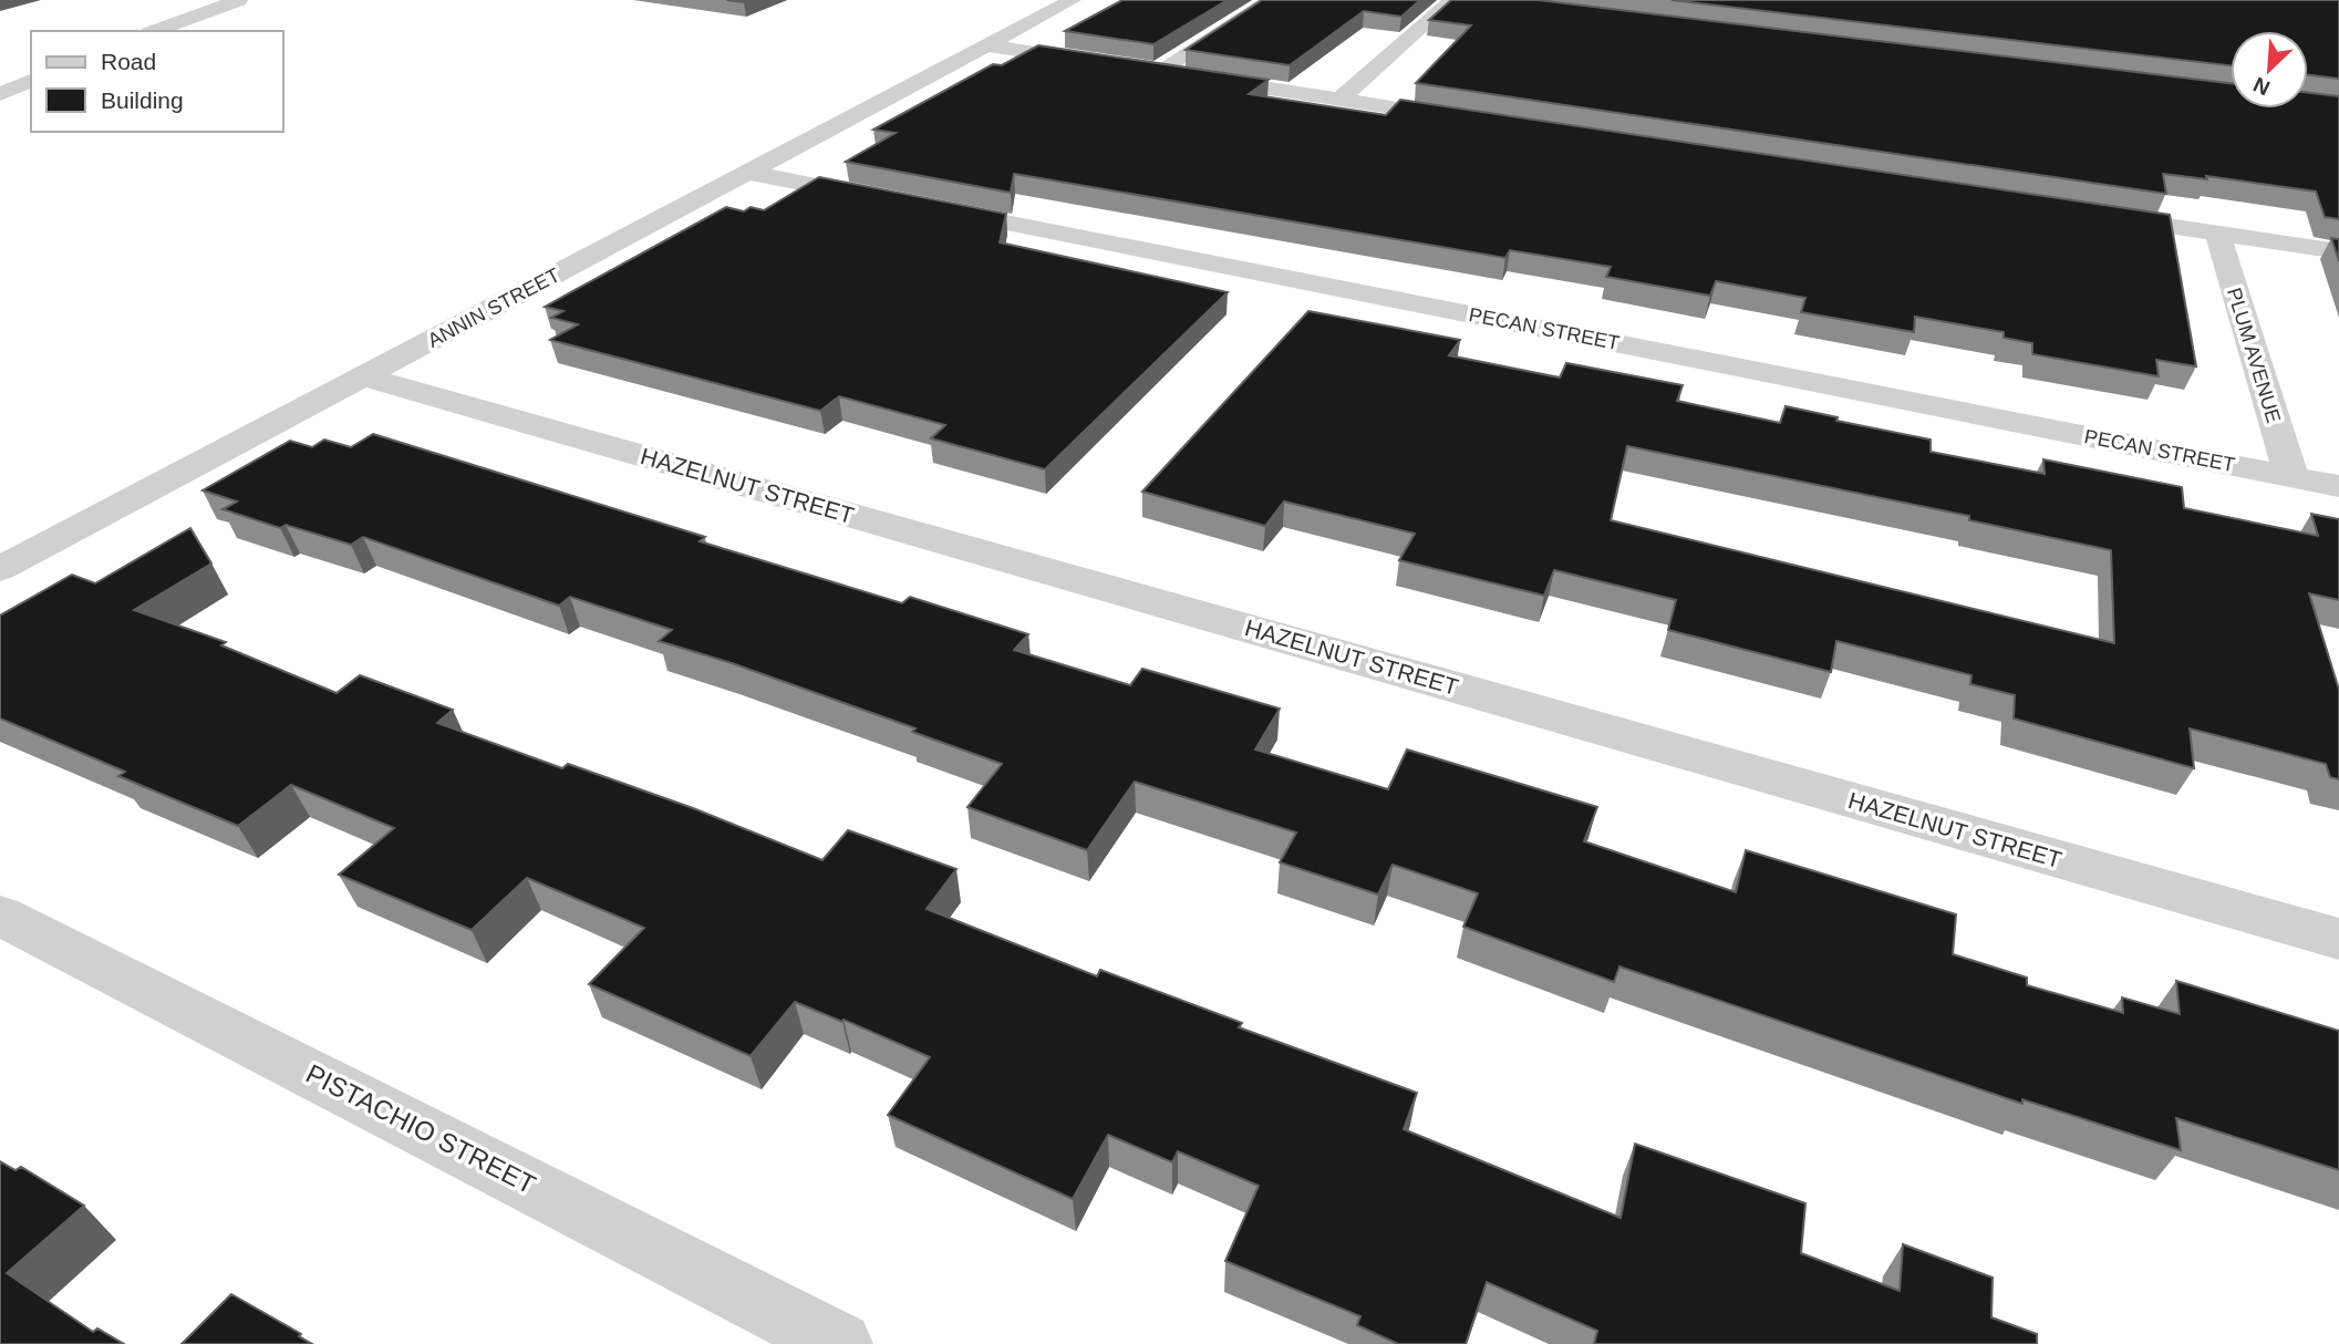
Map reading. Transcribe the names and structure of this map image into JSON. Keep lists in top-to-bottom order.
{
  "streets": {
    "street": [
      "ANNIN STREET",
      "PECAN STREET",
      "PLUM AVENUE",
      "HAZELNUT STREET",
      "PISTACHIO STREET"
    ]
  },
  "crossings": [
    ["ANNIN STREET", "HAZELNUT STREET"],
    ["PECAN STREET", "PLUM AVENUE"]
  ],
  "legend": ["Road", "Building"],
  "north": "bottom left"
}
